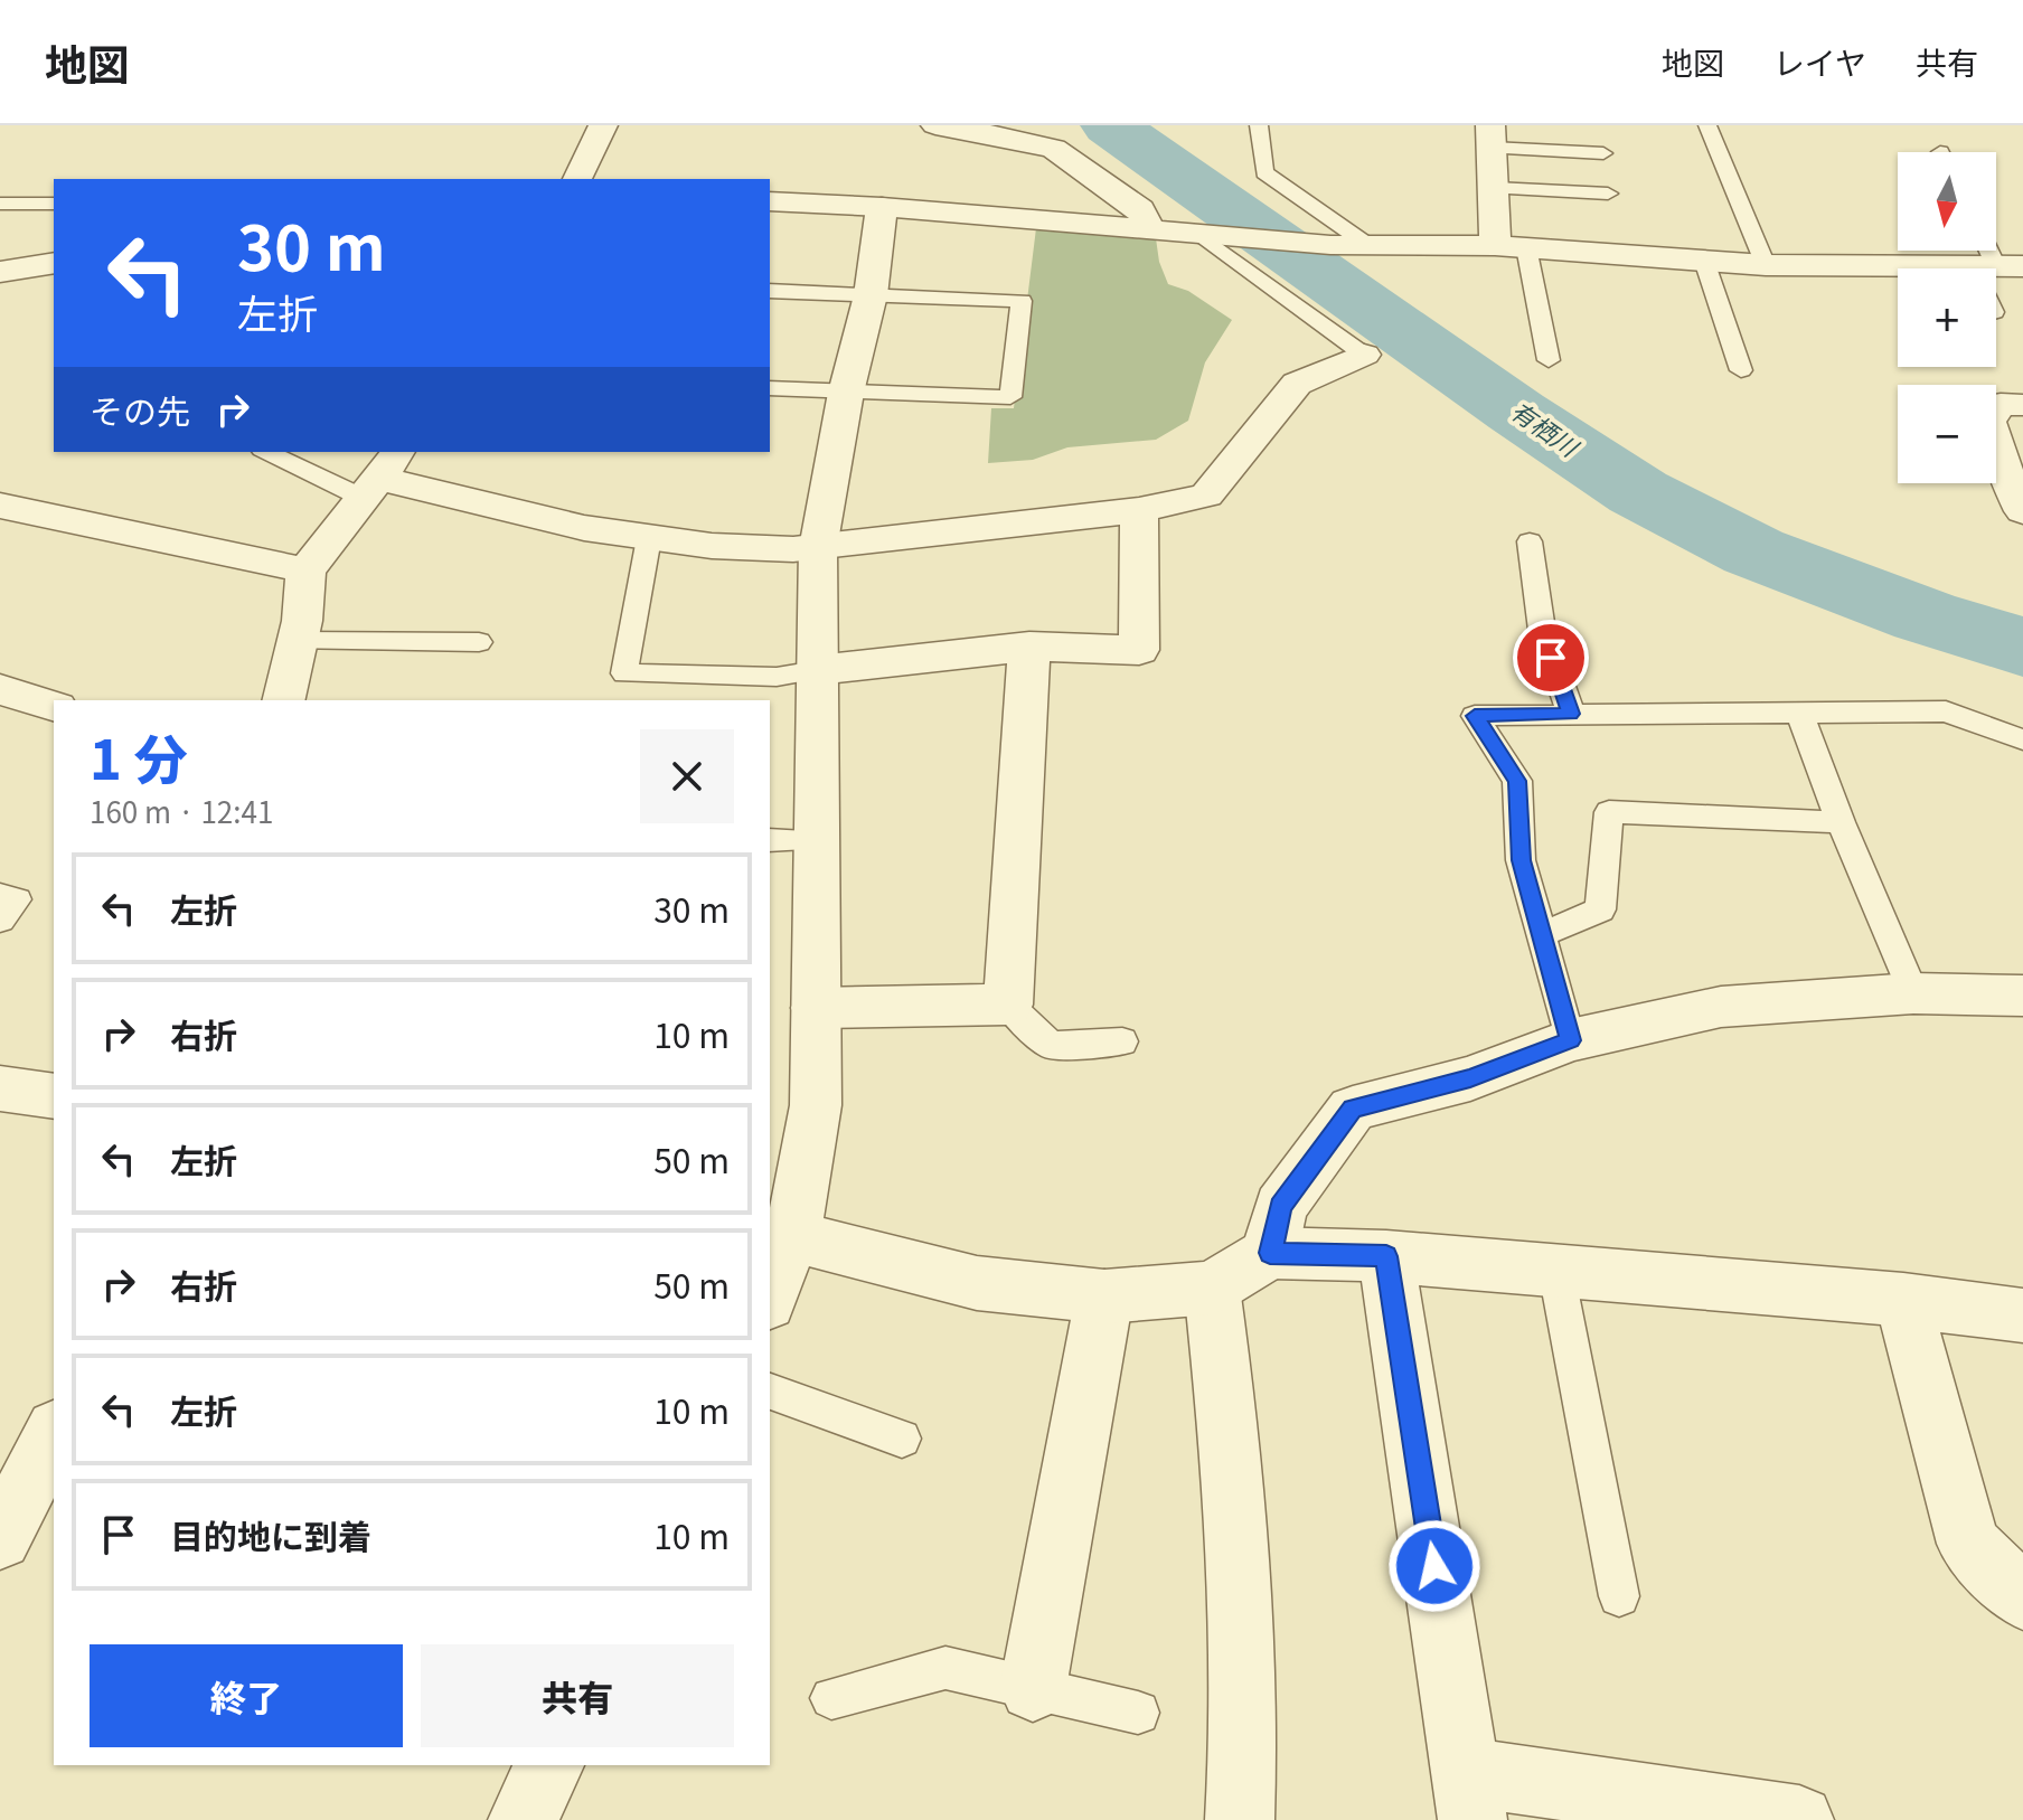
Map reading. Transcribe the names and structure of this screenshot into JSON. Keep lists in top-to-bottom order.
{
  "water": ["有栖川"],
  "north": "bottom",
  "page": {
    "header": "地図",
    "nav": ["地図", "レイヤ", "共有"],
    "map_buttons": ["+", "−"],
    "turn": ["30 m", "左折"],
    "then": "その先",
    "heading": ["1 分", "160 m · 12:41"],
    "list": [
      {
        "name": "左折",
        "value": "30 m"
      },
      {
        "name": "右折",
        "value": "10 m"
      },
      {
        "name": "左折",
        "value": "50 m"
      },
      {
        "name": "右折",
        "value": "50 m"
      },
      {
        "name": "左折",
        "value": "10 m"
      },
      {
        "name": "目的地に到着",
        "value": "10 m"
      }
    ],
    "buttons": ["終了", "共有"]
  }
}
